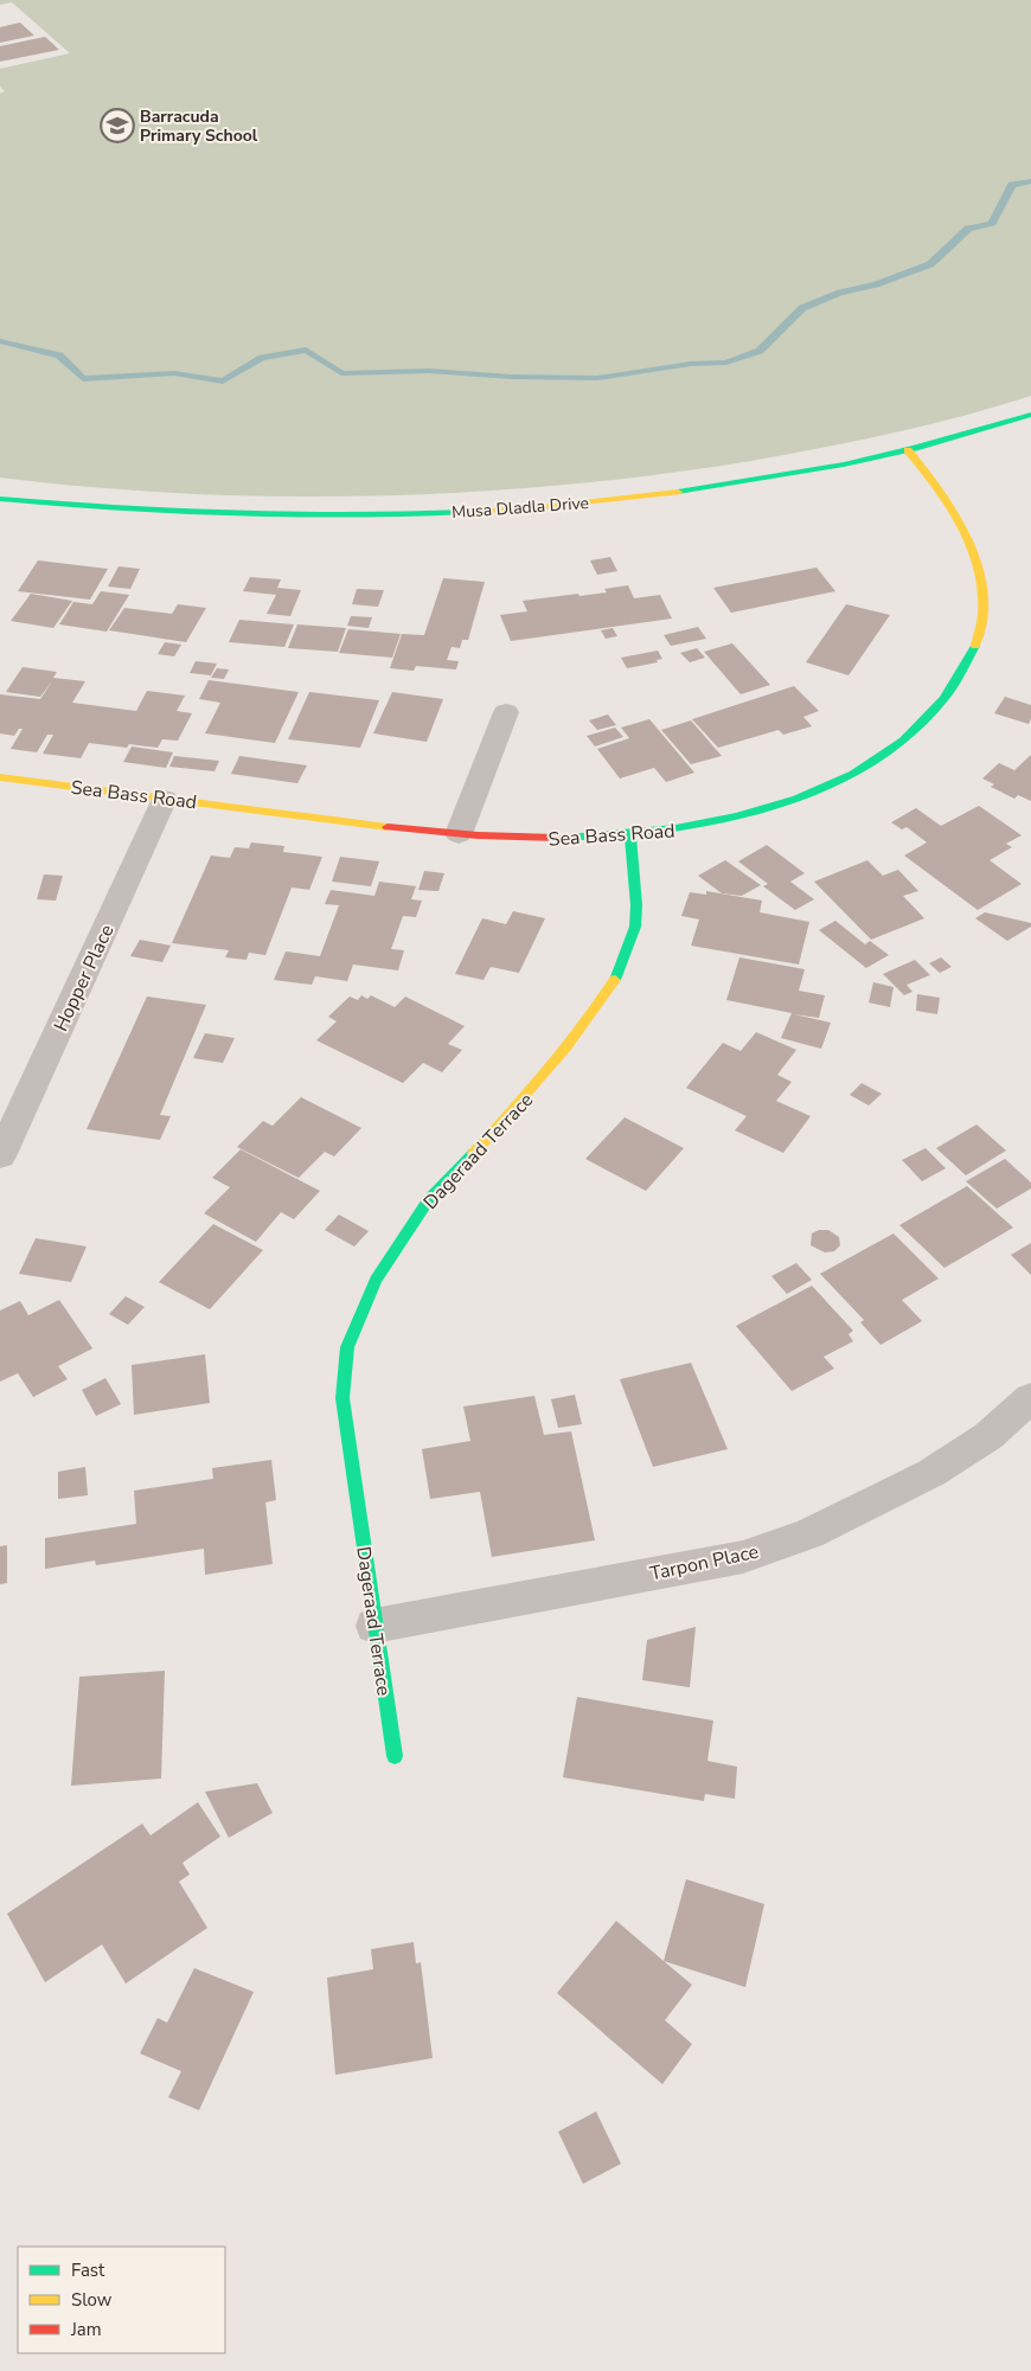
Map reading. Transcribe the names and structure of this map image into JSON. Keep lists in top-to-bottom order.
{
  "streets": {
    "street": [
      "Musa Dladla Drive",
      "Sea Bass Road",
      "Hopper Place",
      "Dageraad Terrace",
      "Tarpon Place"
    ]
  },
  "crossings": [
    ["Musa Dladla Drive", "Sea Bass Road"],
    ["Sea Bass Road", "Hopper Place"],
    ["Sea Bass Road", "Dageraad Terrace"],
    ["Dageraad Terrace", "Tarpon Place"]
  ],
  "places": {
    "school or university": ["Barracuda Primary School"]
  },
  "legend": ["Fast", "Slow", "Jam"]
}
